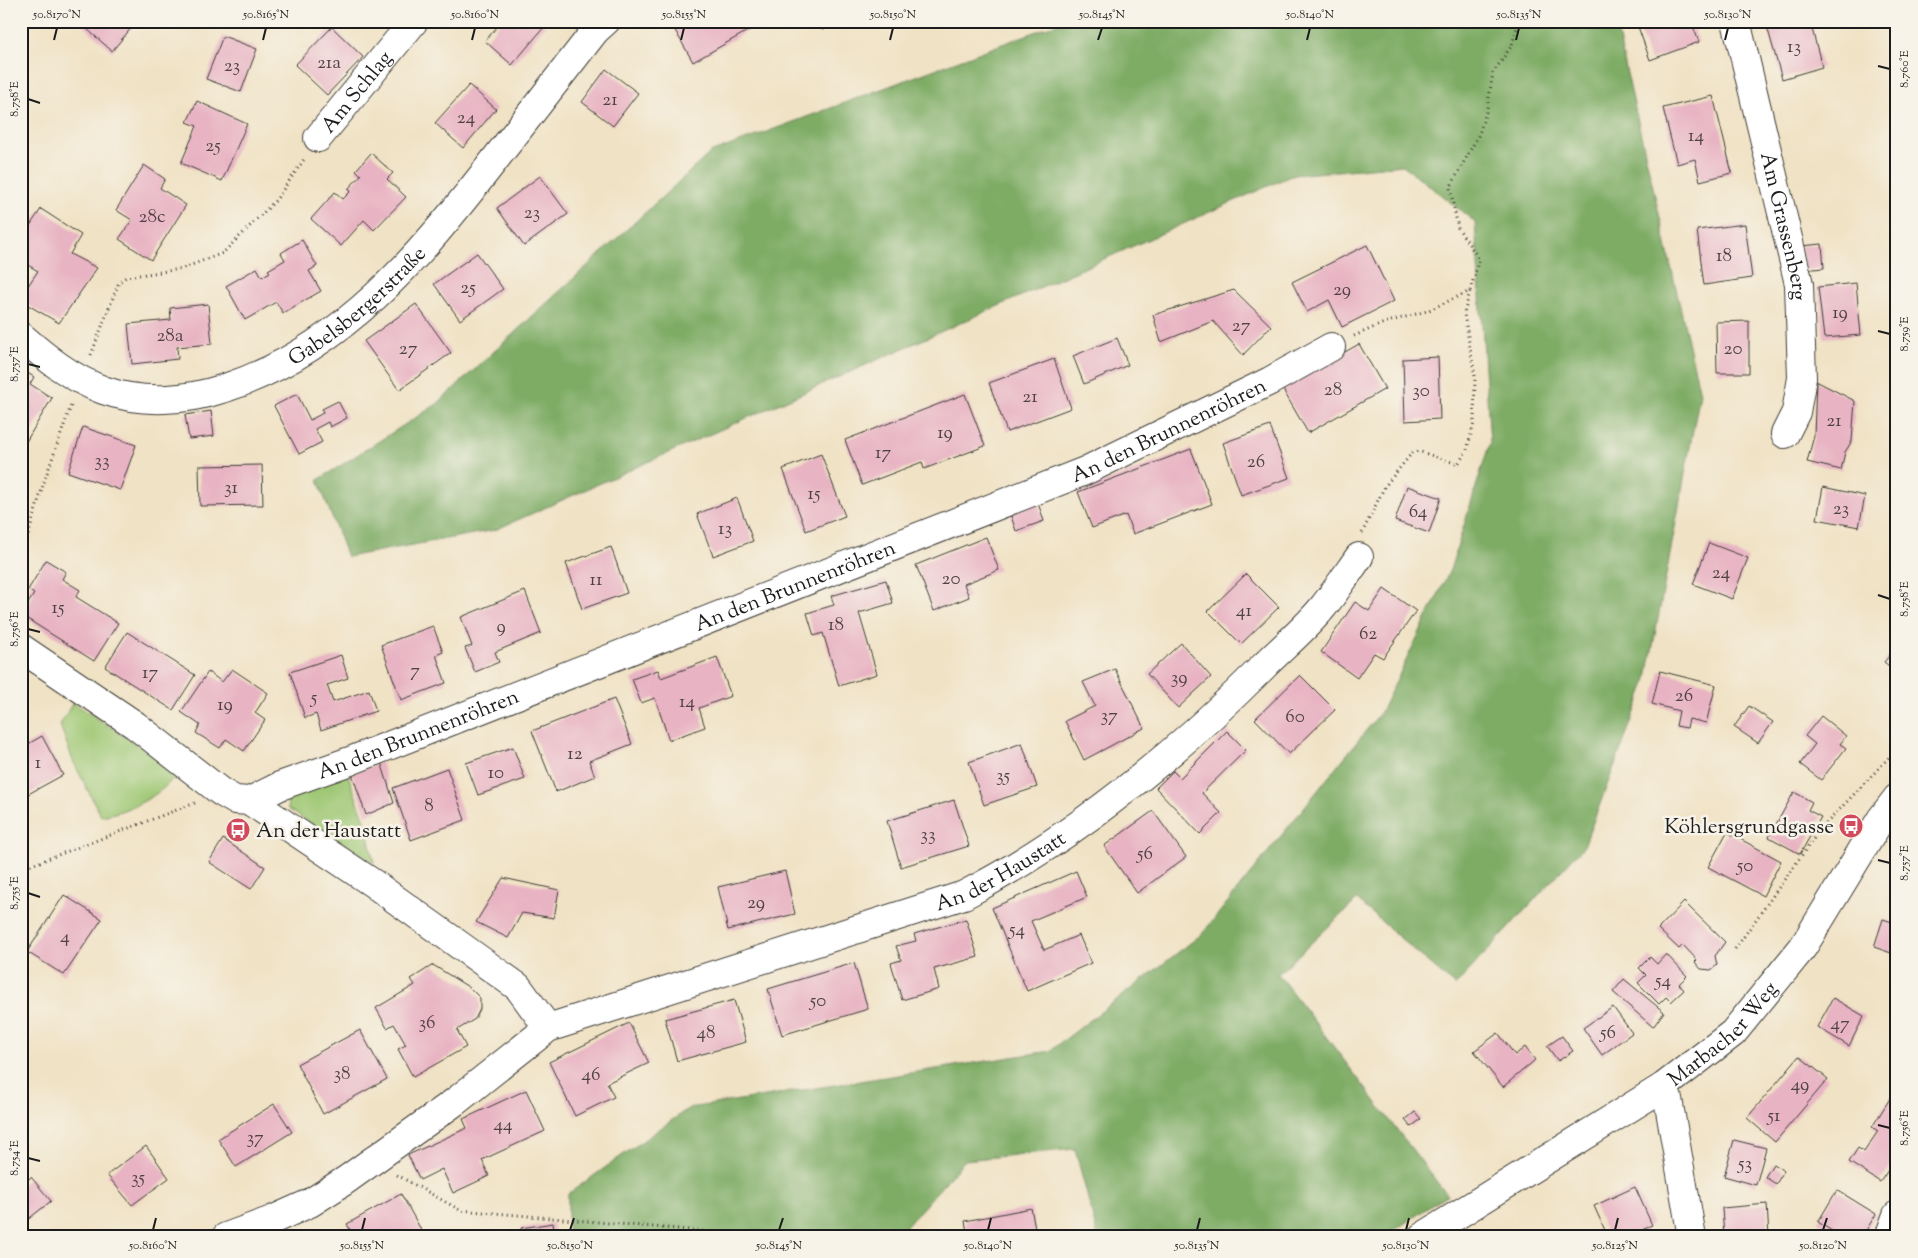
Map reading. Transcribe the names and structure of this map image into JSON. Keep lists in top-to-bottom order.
{
  "streets": {
    "street": [
      "Am Schlag",
      "Am Grassenberg",
      "Gabelsbergerstraße",
      "An den Brunnenröhren",
      "An der Haustatt",
      "Marbacher Weg"
    ]
  },
  "places": {
    "bus stop": ["Köhlersgrundgasse", "An der Haustatt"]
  },
  "house_numbers": [
    "13",
    "21a",
    "23",
    "21",
    "24",
    "14",
    "25",
    "23",
    "28c",
    "18",
    "25",
    "29",
    "19",
    "27",
    "28a",
    "27",
    "20",
    "28",
    "30",
    "21",
    "21",
    "19",
    "17",
    "33",
    "26",
    "31",
    "15",
    "23",
    "64",
    "13",
    "24",
    "20",
    "11",
    "15",
    "41",
    "18",
    "9",
    "62",
    "7",
    "17",
    "39",
    "26",
    "5",
    "14",
    "19",
    "37",
    "60",
    "12",
    "1",
    "10",
    "35",
    "8",
    "33",
    "56",
    "50",
    "29",
    "54",
    "4",
    "54",
    "50",
    "36",
    "47",
    "48",
    "56",
    "38",
    "46",
    "49",
    "51",
    "44",
    "37",
    "53",
    "35"
  ],
  "coordinates": [
    "50.8170°N",
    "50.8165°N",
    "50.8160°N",
    "50.8155°N",
    "50.8150°N",
    "50.8145°N",
    "50.8140°N",
    "50.8135°N",
    "50.8130°N",
    "8.760°E",
    "8.758°E",
    "8.759°E",
    "8.757°E",
    "8.756°E",
    "8.755°E",
    "8.754°E",
    "50.8125°N",
    "50.8120°N"
  ]
}
